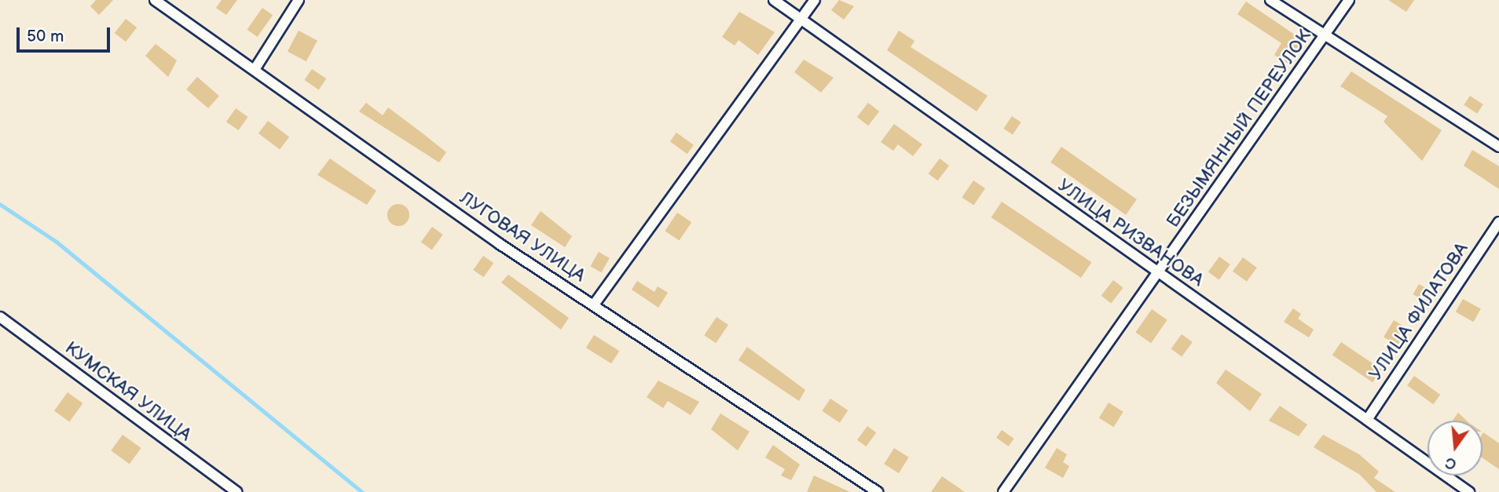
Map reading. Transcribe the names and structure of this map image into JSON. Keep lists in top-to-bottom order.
{
  "streets": {
    "street": [
      "БЕЗЫМЯННЫЙ ПЕРЕУЛОК",
      "УЛИЦА РИЗВАНОВА",
      "ЛУГОВАЯ УЛИЦА",
      "УЛИЦА ФИЛАТОВА",
      "КУМСКАЯ УЛИЦА"
    ]
  },
  "crossings": [
    ["БЕЗЫМЯННЫЙ ПЕРЕУЛОК", "УЛИЦА РИЗВАНОВА"],
    ["УЛИЦА РИЗВАНОВА", "УЛИЦА ФИЛАТОВА"]
  ],
  "scale_bar": "50 m",
  "north": "bottom"
}
